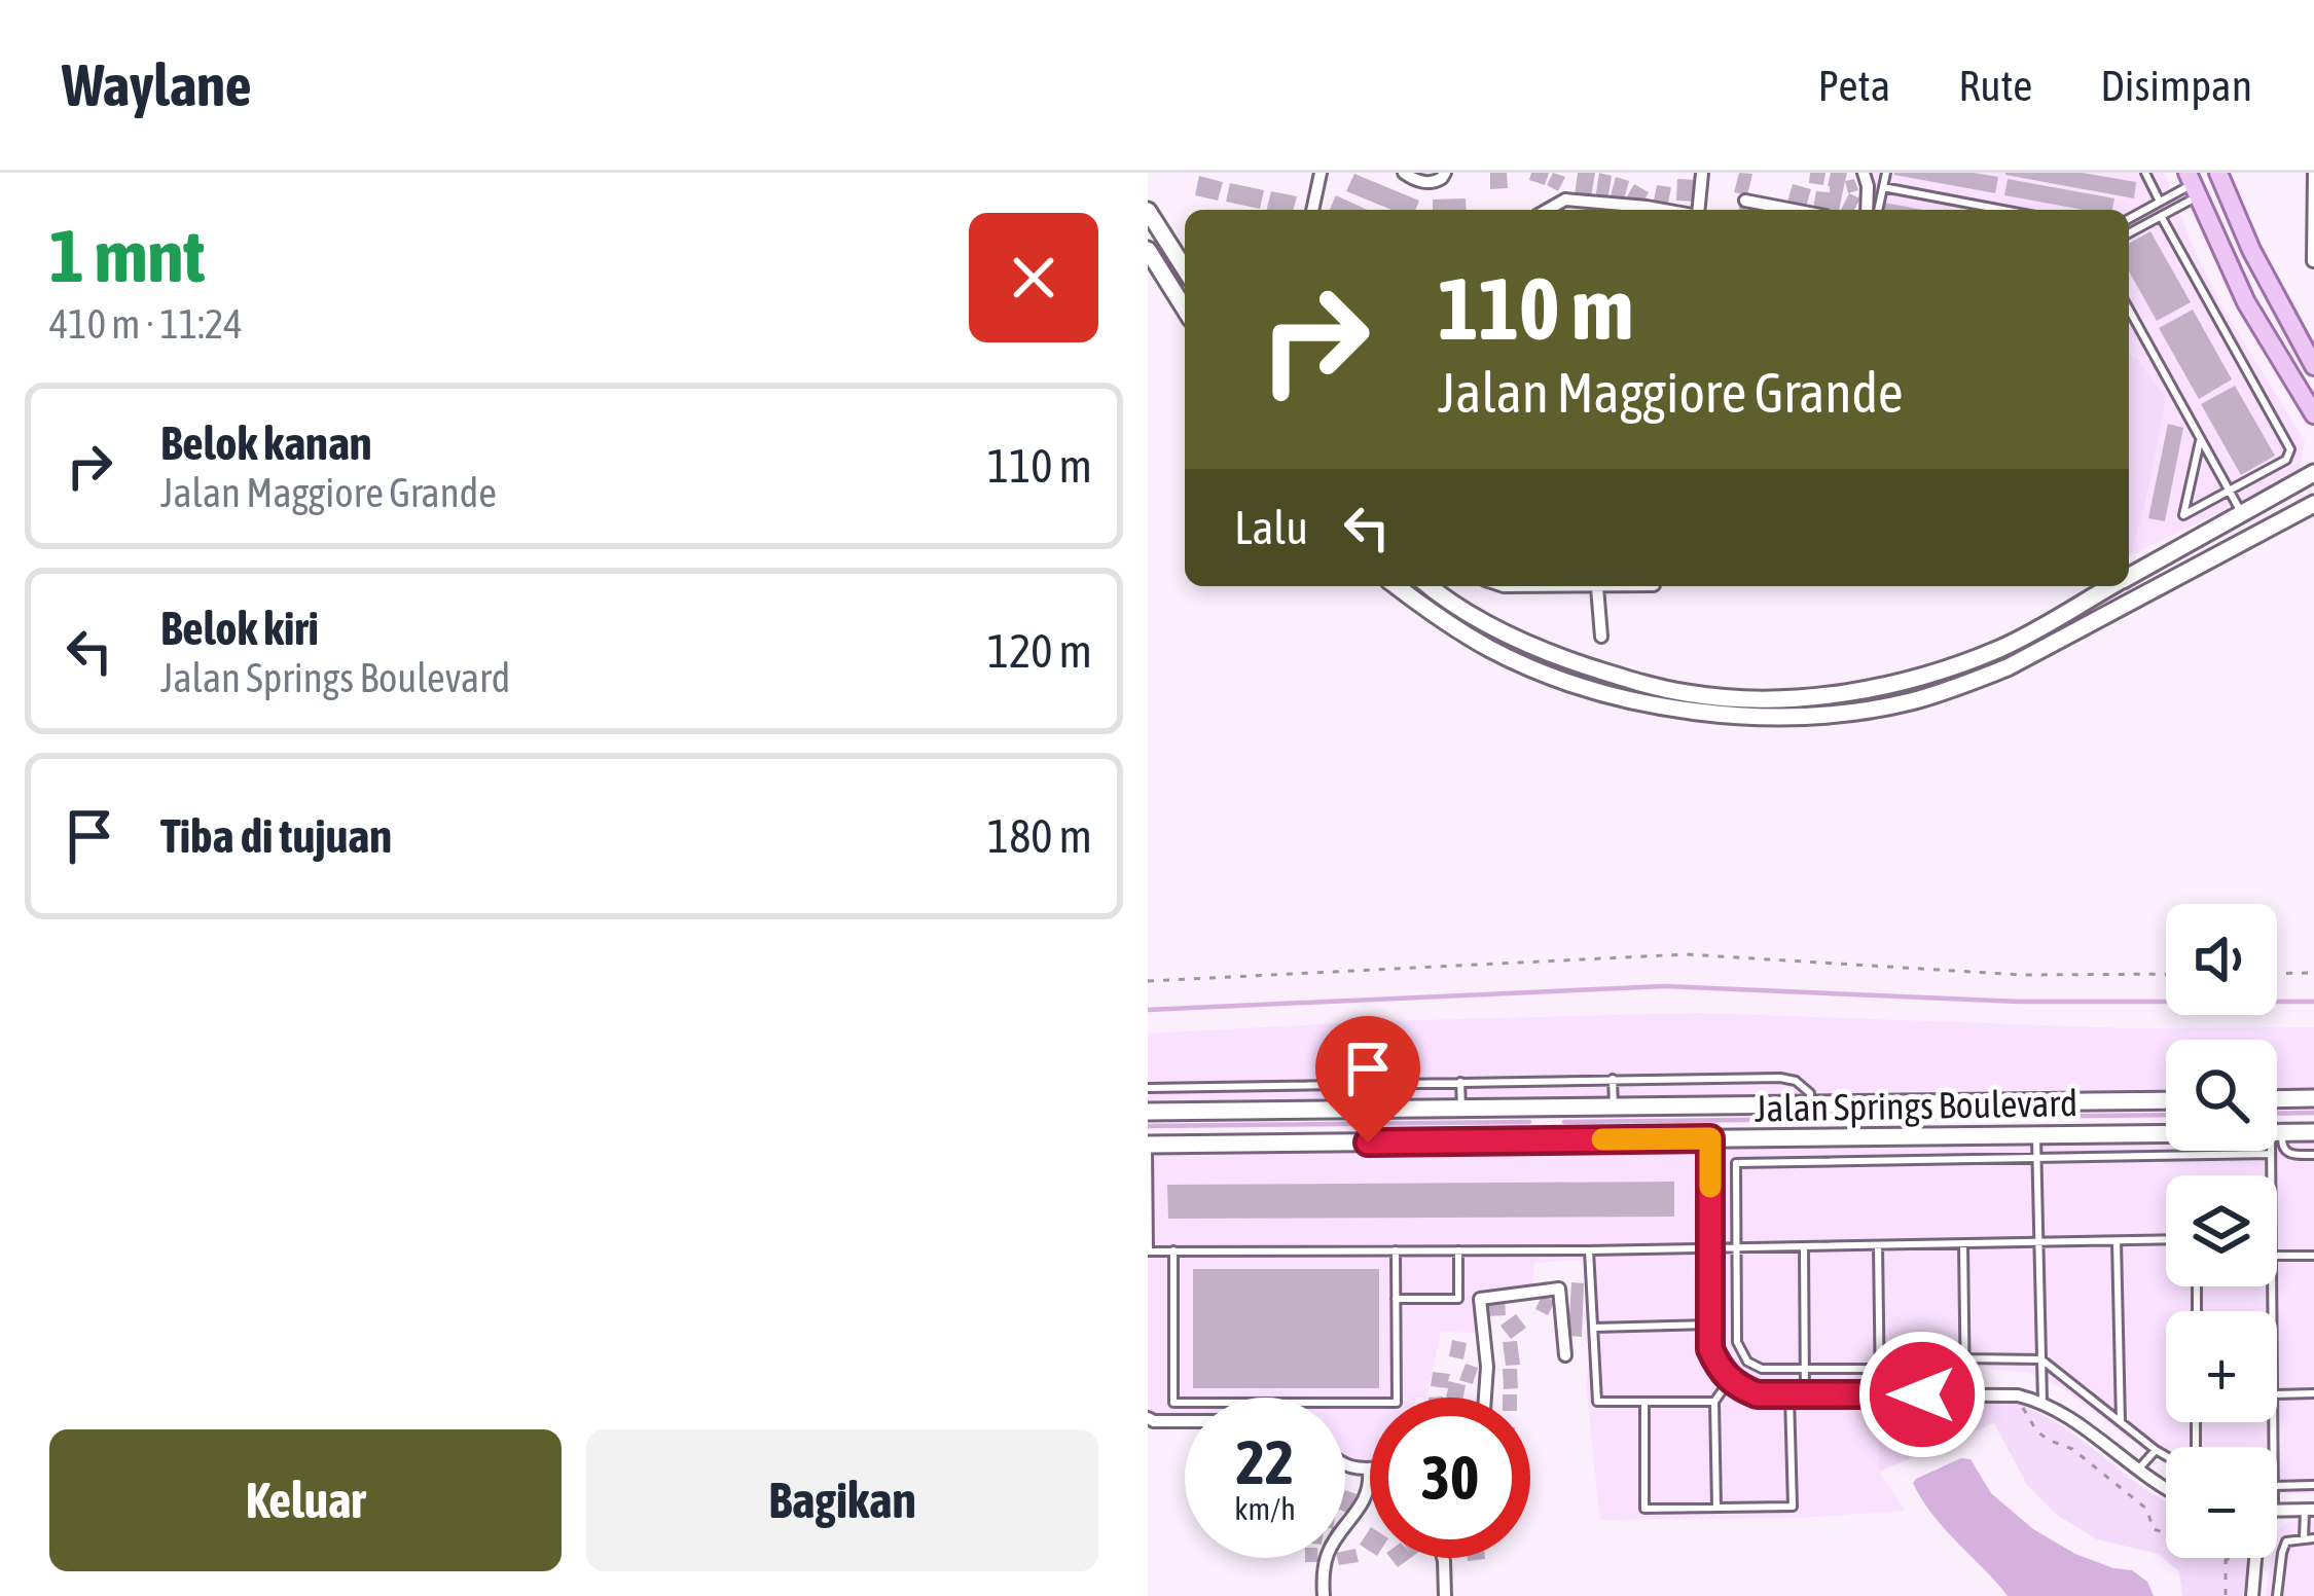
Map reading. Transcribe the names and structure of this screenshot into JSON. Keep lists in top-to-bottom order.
{
  "streets": {
    "main road": ["Jalan Springs Boulevard"]
  },
  "page": {
    "header": "Waylane",
    "nav": ["Peta", "Rute", "Disimpan"],
    "heading": ["1 mnt", "410 m · 11:24"],
    "turn": ["110 m", "Jalan Maggiore Grande"],
    "list": [
      {
        "name": "Belok kanan",
        "note": "Jalan Maggiore Grande",
        "value": "110 m"
      },
      {
        "name": "Belok kiri",
        "note": "Jalan Springs Boulevard",
        "value": "120 m"
      },
      {
        "name": "Tiba di tujuan",
        "value": "180 m"
      }
    ],
    "then": "Lalu",
    "map_buttons": ["+", "−"],
    "speed": "22 km/h",
    "limit": "30",
    "buttons": ["Keluar", "Bagikan"]
  }
}
